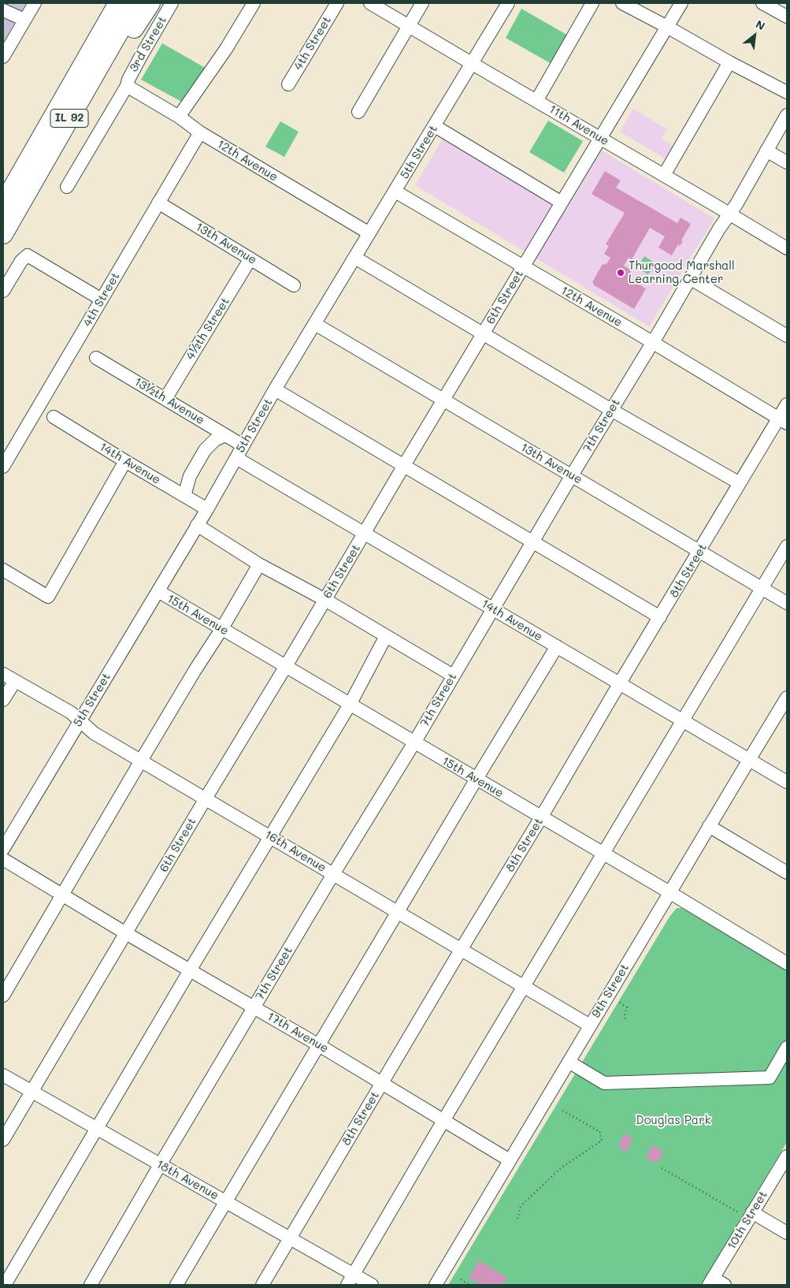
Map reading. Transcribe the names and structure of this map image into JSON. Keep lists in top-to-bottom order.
{
  "streets": {
    "highway": ["IL 92"],
    "street": [
      "4th Street",
      "3rd Street",
      "11th Avenue",
      "5th Street",
      "12th Avenue",
      "13th Avenue",
      "6th Street",
      "4½th Street",
      "13½th Avenue",
      "7th Street",
      "14th Avenue",
      "8th Street",
      "15th Avenue",
      "16th Avenue",
      "9th Street",
      "17th Avenue",
      "18th Avenue",
      "10th Street"
    ]
  },
  "crossings": [
    ["4th Street", "12th Avenue"],
    ["4th Street", "13th Avenue"],
    ["3rd Street", "12th Avenue"],
    ["11th Avenue", "5th Street"],
    ["11th Avenue", "6th Street"],
    ["11th Avenue", "7th Street"],
    ["5th Street", "12th Avenue"],
    ["5th Street", "13th Avenue"],
    ["5th Street", "13½th Avenue"],
    ["5th Street", "14th Avenue"],
    ["5th Street", "15th Avenue"],
    ["5th Street", "16th Avenue"],
    ["12th Avenue", "6th Street"],
    ["12th Avenue", "7th Street"],
    ["12th Avenue", "8th Street"],
    ["13th Avenue", "6th Street"],
    ["13th Avenue", "4½th Street"],
    ["13th Avenue", "7th Street"],
    ["13th Avenue", "8th Street"],
    ["6th Street", "14th Avenue"],
    ["6th Street", "15th Avenue"],
    ["6th Street", "16th Avenue"],
    ["6th Street", "17th Avenue"],
    ["6th Street", "18th Avenue"],
    ["4½th Street", "13½th Avenue"],
    ["7th Street", "14th Avenue"],
    ["7th Street", "15th Avenue"],
    ["7th Street", "16th Avenue"],
    ["7th Street", "17th Avenue"],
    ["7th Street", "18th Avenue"],
    ["14th Avenue", "8th Street"],
    ["14th Avenue", "9th Street"],
    ["8th Street", "15th Avenue"],
    ["8th Street", "16th Avenue"],
    ["8th Street", "17th Avenue"],
    ["8th Street", "18th Avenue"],
    ["15th Avenue", "9th Street"],
    ["16th Avenue", "9th Street"],
    ["9th Street", "17th Avenue"]
  ],
  "parks": ["Douglas Park"],
  "places": ["Thurgood Marshall Learning Center"],
  "north": "top right"
}
